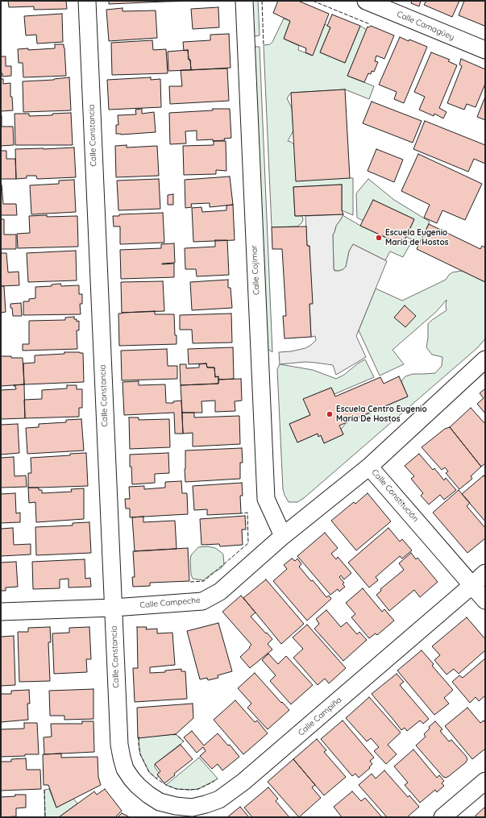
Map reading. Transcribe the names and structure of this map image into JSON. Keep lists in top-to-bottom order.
{
  "streets": {
    "street": [
      "Calle Camagüey",
      "Calle Constancia",
      "Calle Cojimar",
      "Calle Constitución",
      "Calle Campeche",
      "Calle Campiña"
    ]
  },
  "crossings": [
    ["Calle Constancia", "Calle Campeche"],
    ["Calle Constancia", "Calle Campiña"],
    ["Calle Cojimar", "Calle Campeche"],
    ["Calle Constitución", "Calle Campeche"],
    ["Calle Constitución", "Calle Campiña"]
  ],
  "places": ["Escuela Eugenio María de Hostos", "Escuela Centro Eugenio María De Hostos"]
}
